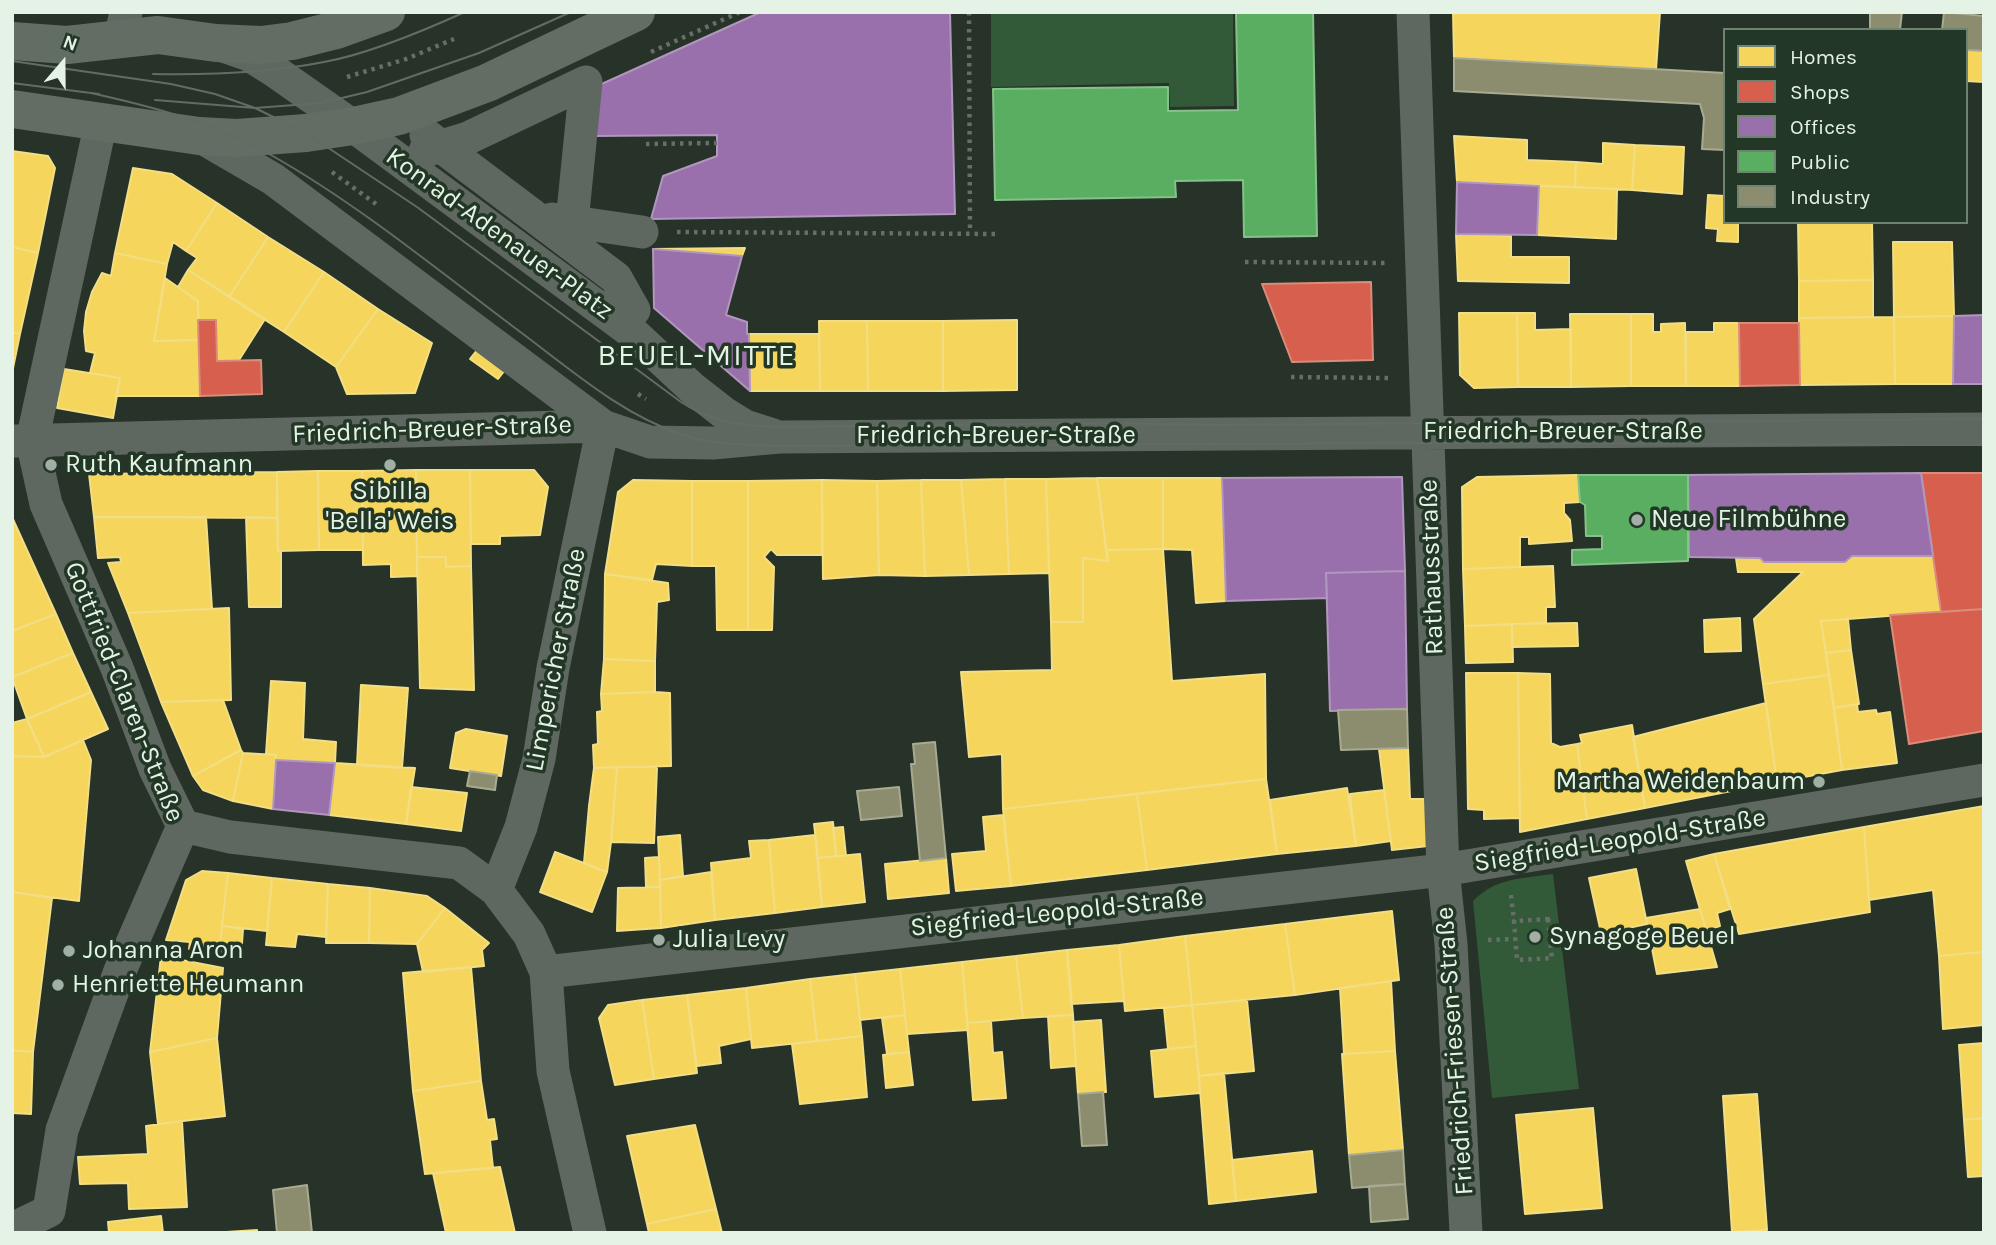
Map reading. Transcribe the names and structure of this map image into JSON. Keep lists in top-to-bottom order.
{
  "streets": {
    "main road": ["Konrad-Adenauer-Platz"],
    "street": [
      "Friedrich-Breuer-Straße",
      "Rathausstraße",
      "Limpericher Straße",
      "Gottfried-Claren-Straße",
      "Siegfried-Leopold-Straße",
      "Friedrich-Friesen-Straße"
    ]
  },
  "crossings": [
    ["Konrad-Adenauer-Platz", "Friedrich-Breuer-Straße"],
    ["Konrad-Adenauer-Platz", "Limpericher Straße"],
    ["Konrad-Adenauer-Platz", "Gottfried-Claren-Straße"],
    ["Friedrich-Breuer-Straße", "Rathausstraße"],
    ["Friedrich-Breuer-Straße", "Limpericher Straße"],
    ["Friedrich-Breuer-Straße", "Gottfried-Claren-Straße"],
    ["Rathausstraße", "Siegfried-Leopold-Straße"],
    ["Rathausstraße", "Friedrich-Friesen-Straße"],
    ["Siegfried-Leopold-Straße", "Friedrich-Friesen-Straße"]
  ],
  "districts": ["BEUEL-MITTE"],
  "places": [
    "Ruth Kaufmann",
    "Sibilla 'Bella' Weis",
    "Neue Filmbühne",
    "Martha Weidenbaum",
    "Synagoge Beuel",
    "Julia Levy",
    "Johanna Aron",
    "Henriette Heumann"
  ],
  "legend": [
    "Homes",
    "Shops",
    "Offices",
    "Public",
    "Industry"
  ],
  "north": "top"
}
